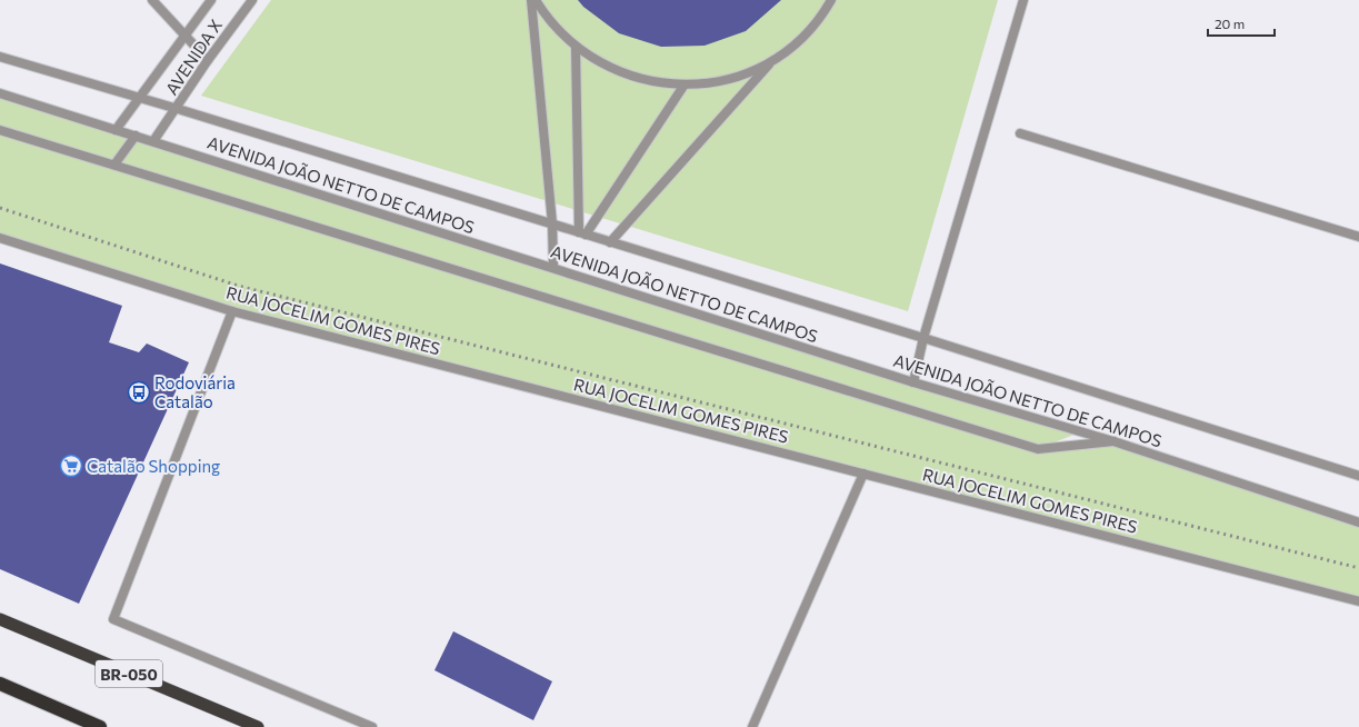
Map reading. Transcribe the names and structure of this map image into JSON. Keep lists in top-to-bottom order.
{
  "streets": {
    "highway": ["BR-050"],
    "street": ["AVENIDA X", "AVENIDA JOÃO NETTO DE CAMPOS", "RUA JOCELIM GOMES PIRES"]
  },
  "crossings": [
    ["AVENIDA X", "AVENIDA JOÃO NETTO DE CAMPOS"]
  ],
  "places": {
    "bus stop": ["Rodoviária Catalão"],
    "supermarket": ["Catalão Shopping"]
  },
  "scale_bar": "20 m"
}
